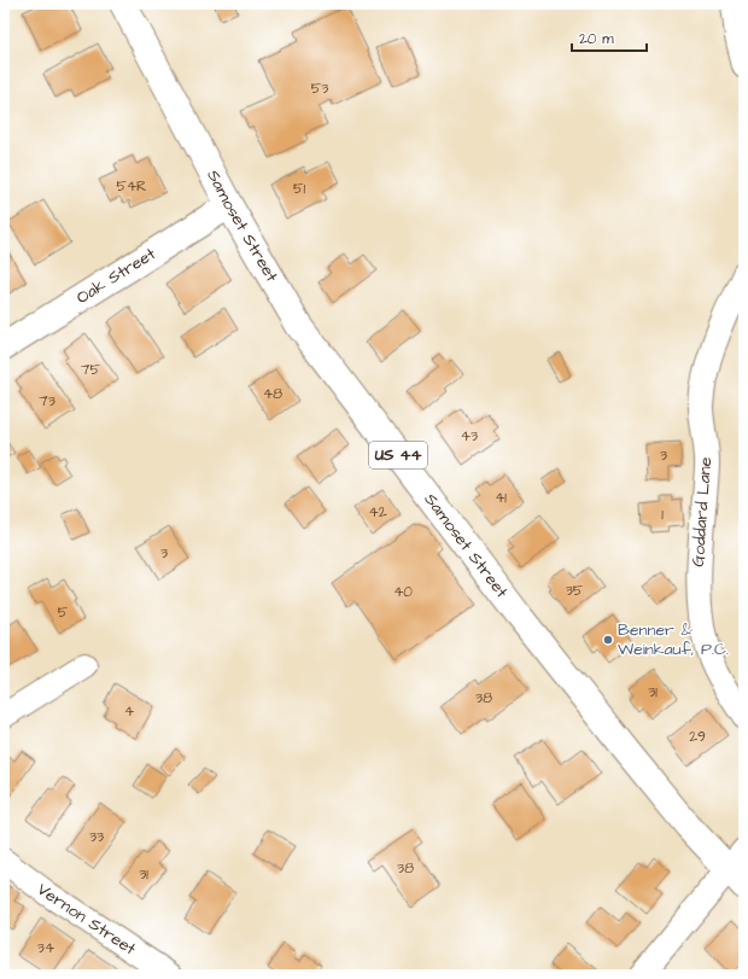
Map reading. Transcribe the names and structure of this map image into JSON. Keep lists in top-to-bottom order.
{
  "streets": {
    "main road": ["Samoset Street", "Oak Street", "US 44"],
    "street": ["Goddard Lane", "Vernon Street"]
  },
  "crossings": [
    ["Samoset Street", "Oak Street"]
  ],
  "places": ["Benner & Weinkauf, P.C."],
  "house_numbers": [
    "53",
    "54R",
    "51",
    "75",
    "48",
    "73",
    "43",
    "3",
    "41",
    "42",
    "1",
    "3",
    "35",
    "40",
    "5",
    "31",
    "38",
    "4",
    "29",
    "33",
    "38",
    "31",
    "34"
  ],
  "scale_bar": "20 m"
}
